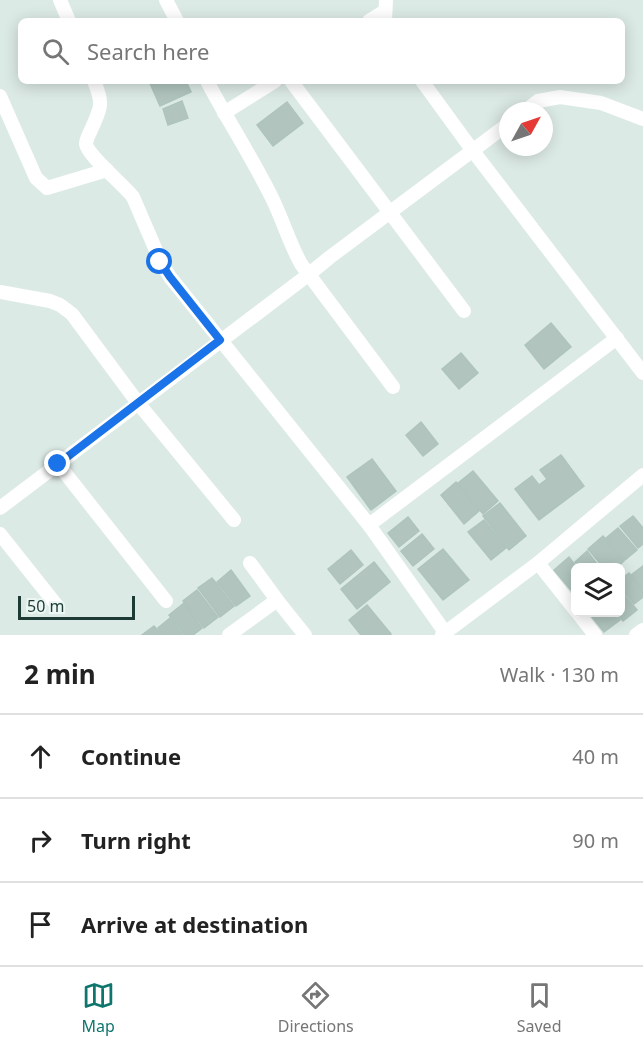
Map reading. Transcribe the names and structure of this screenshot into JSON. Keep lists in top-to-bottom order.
{
  "scale_bar": "50 m",
  "north": "top right",
  "page": {
    "search": "Search here",
    "scale": "50 m",
    "heading": ["2 min", "Walk · 130 m"],
    "list": [
      ["Continue", "40 m"],
      ["Turn right", "90 m"],
      "Arrive at destination"
    ],
    "nav": ["Map", "Directions", "Saved"]
  }
}
